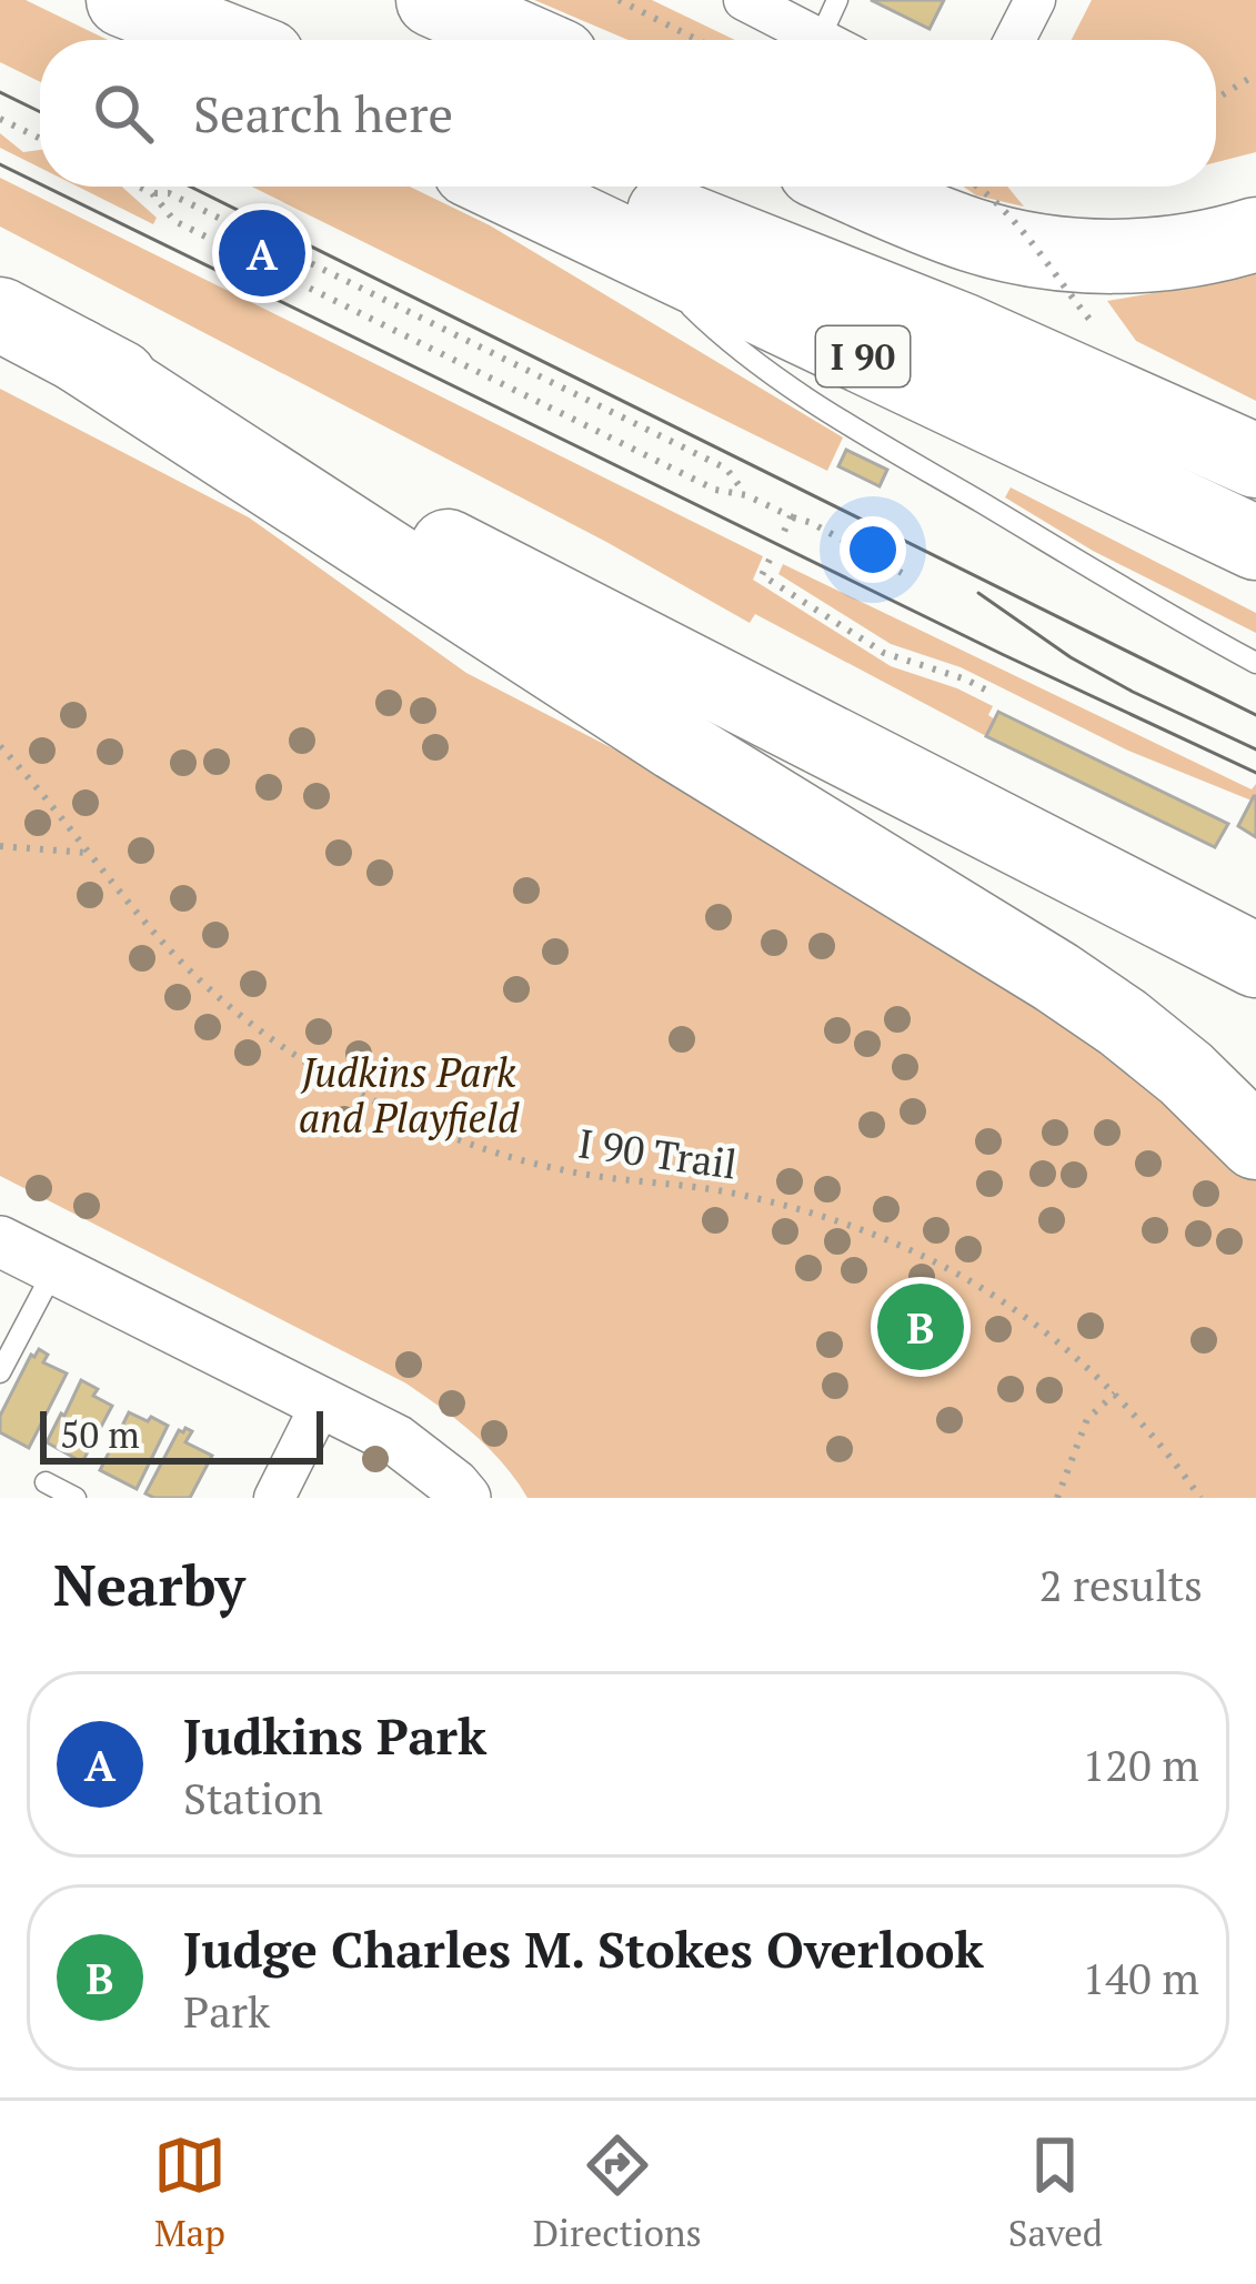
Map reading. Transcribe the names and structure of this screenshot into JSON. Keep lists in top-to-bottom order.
{
  "streets": {
    "highway": ["I 90"],
    "path": ["I 90 Trail"]
  },
  "parks": ["Judkins Park and Playfield"],
  "scale_bar": "50 m",
  "page": {
    "search": "Search here",
    "pins": ["A", "B"],
    "scale": "50 m",
    "heading": ["Nearby", "2 results"],
    "list": [
      {
        "mark": "A",
        "name": "Judkins Park",
        "note": "Station",
        "value": "120 m"
      },
      {
        "mark": "B",
        "name": "Judge Charles M. Stokes Overlook",
        "note": "Park",
        "value": "140 m"
      }
    ],
    "nav": ["Map", "Directions", "Saved"]
  }
}
